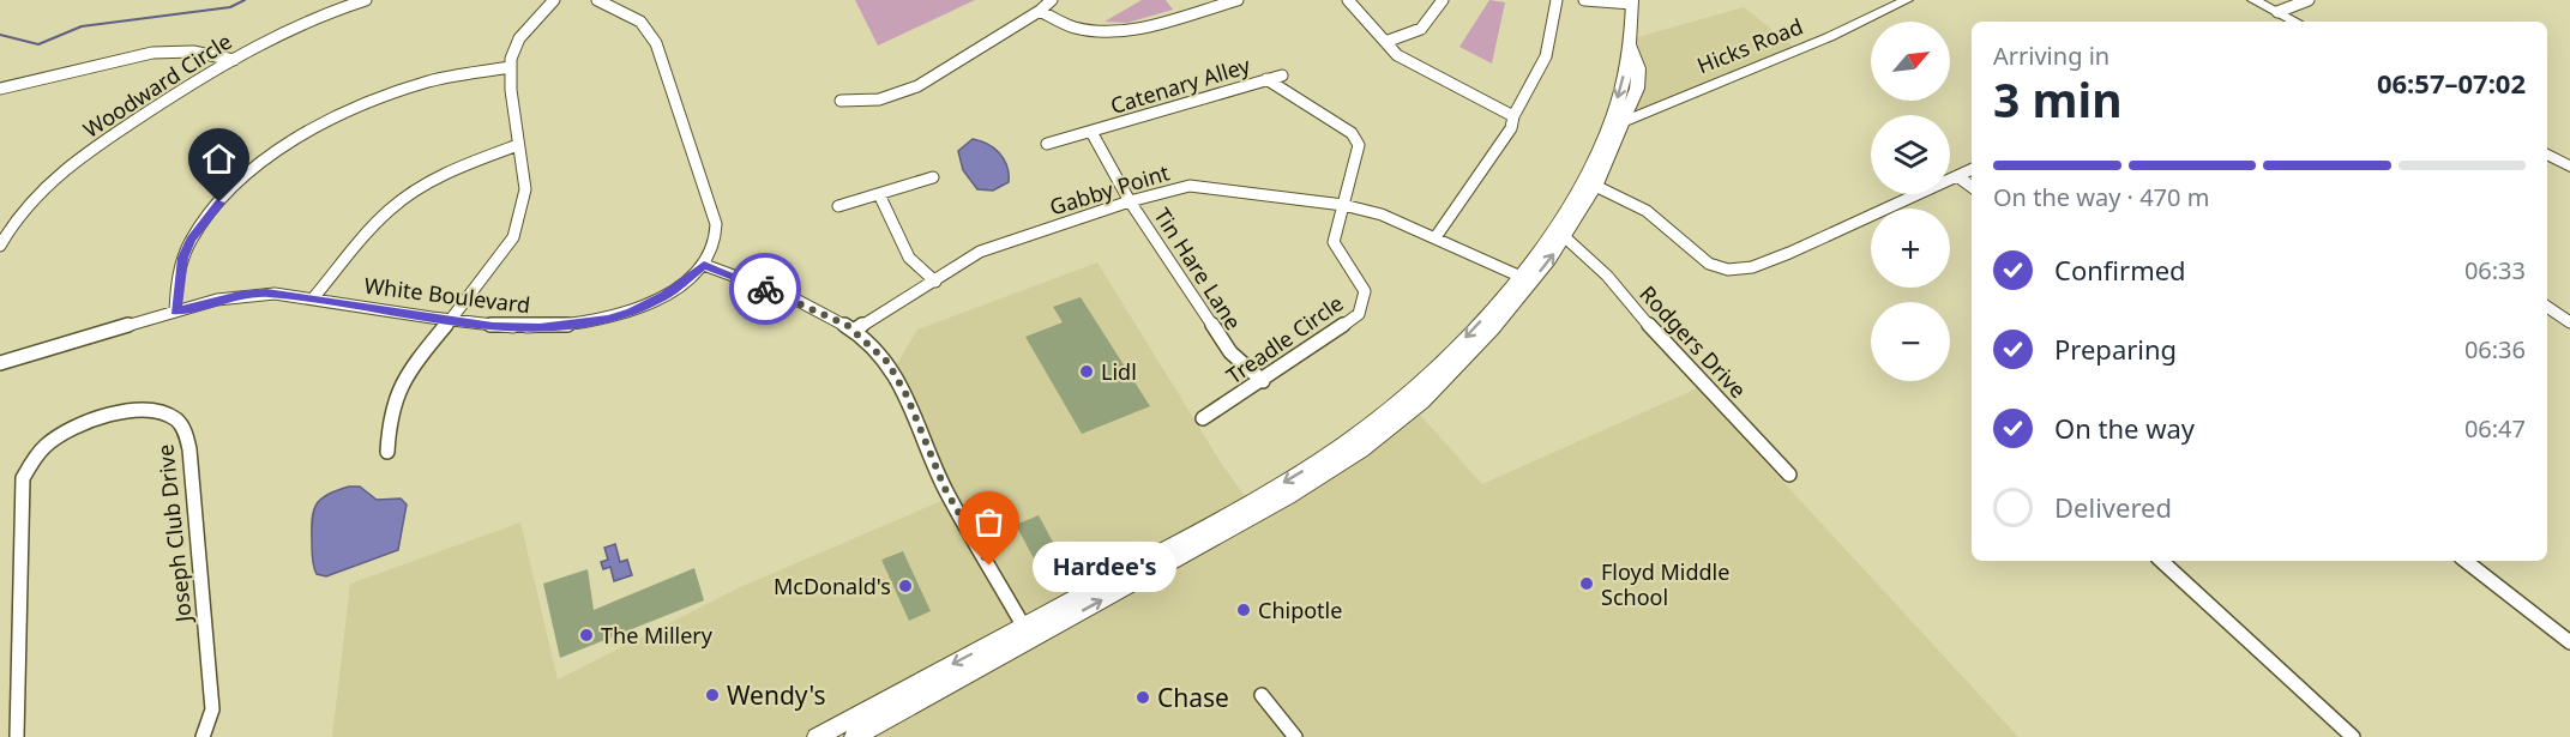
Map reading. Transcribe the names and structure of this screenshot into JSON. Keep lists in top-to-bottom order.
{
  "streets": {
    "main road": ["Hicks Road"],
    "street": [
      "Woodward Circle",
      "Catenary Alley",
      "Gabby Point",
      "Tin Hare Lane",
      "White Boulevard",
      "Treadle Circle",
      "Rodgers Drive",
      "Joseph Club Drive"
    ]
  },
  "crossings": [
    ["Catenary Alley", "Tin Hare Lane"],
    ["Catenary Alley", "Treadle Circle"],
    ["Gabby Point", "Tin Hare Lane"],
    ["Gabby Point", "Treadle Circle"],
    ["Tin Hare Lane", "Treadle Circle"]
  ],
  "places": [
    "Lidl",
    "Hardee's",
    "Floyd Middle School",
    "McDonald's",
    "Chipotle",
    "The Millery",
    "Wendy's",
    "Chase"
  ],
  "north": "top right",
  "page": {
    "map_buttons": ["+", "−"],
    "heading": ["3 min", "Arriving in", "06:57–07:02"],
    "bar": "On the way · 470 m",
    "list": [
      ["Confirmed", "06:33"],
      ["Preparing", "06:36"],
      ["On the way", "06:47"],
      "Delivered"
    ],
    "bubble": "Hardee's"
  }
}
